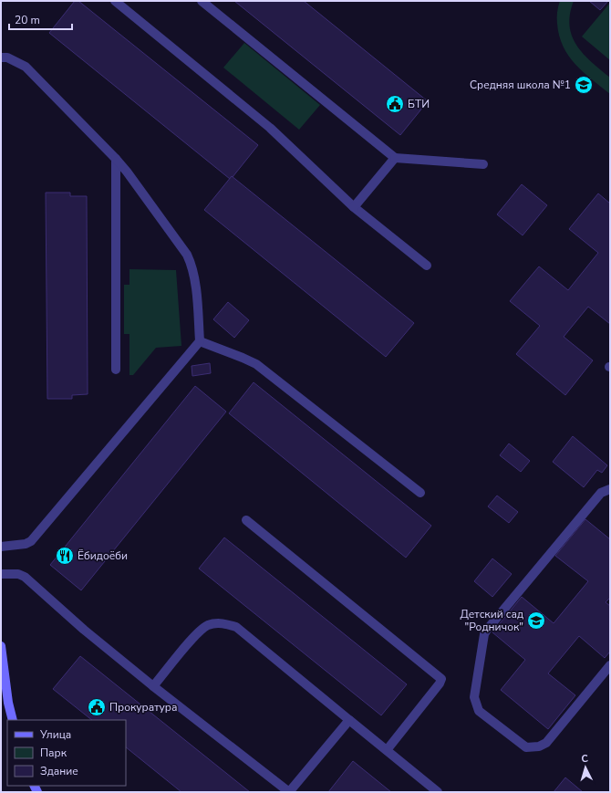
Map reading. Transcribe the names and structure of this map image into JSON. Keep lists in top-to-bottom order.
{
  "places": {
    "school or university": ["Средняя школа №1", "Детский сад \"Родничок\""],
    "public building": ["БТИ", "Прокуратура"],
    "restaurant": ["Ёбидоёби"]
  },
  "legend": ["Улица", "Парк", "Здание"],
  "scale_bar": "20 m",
  "north": "top"
}
